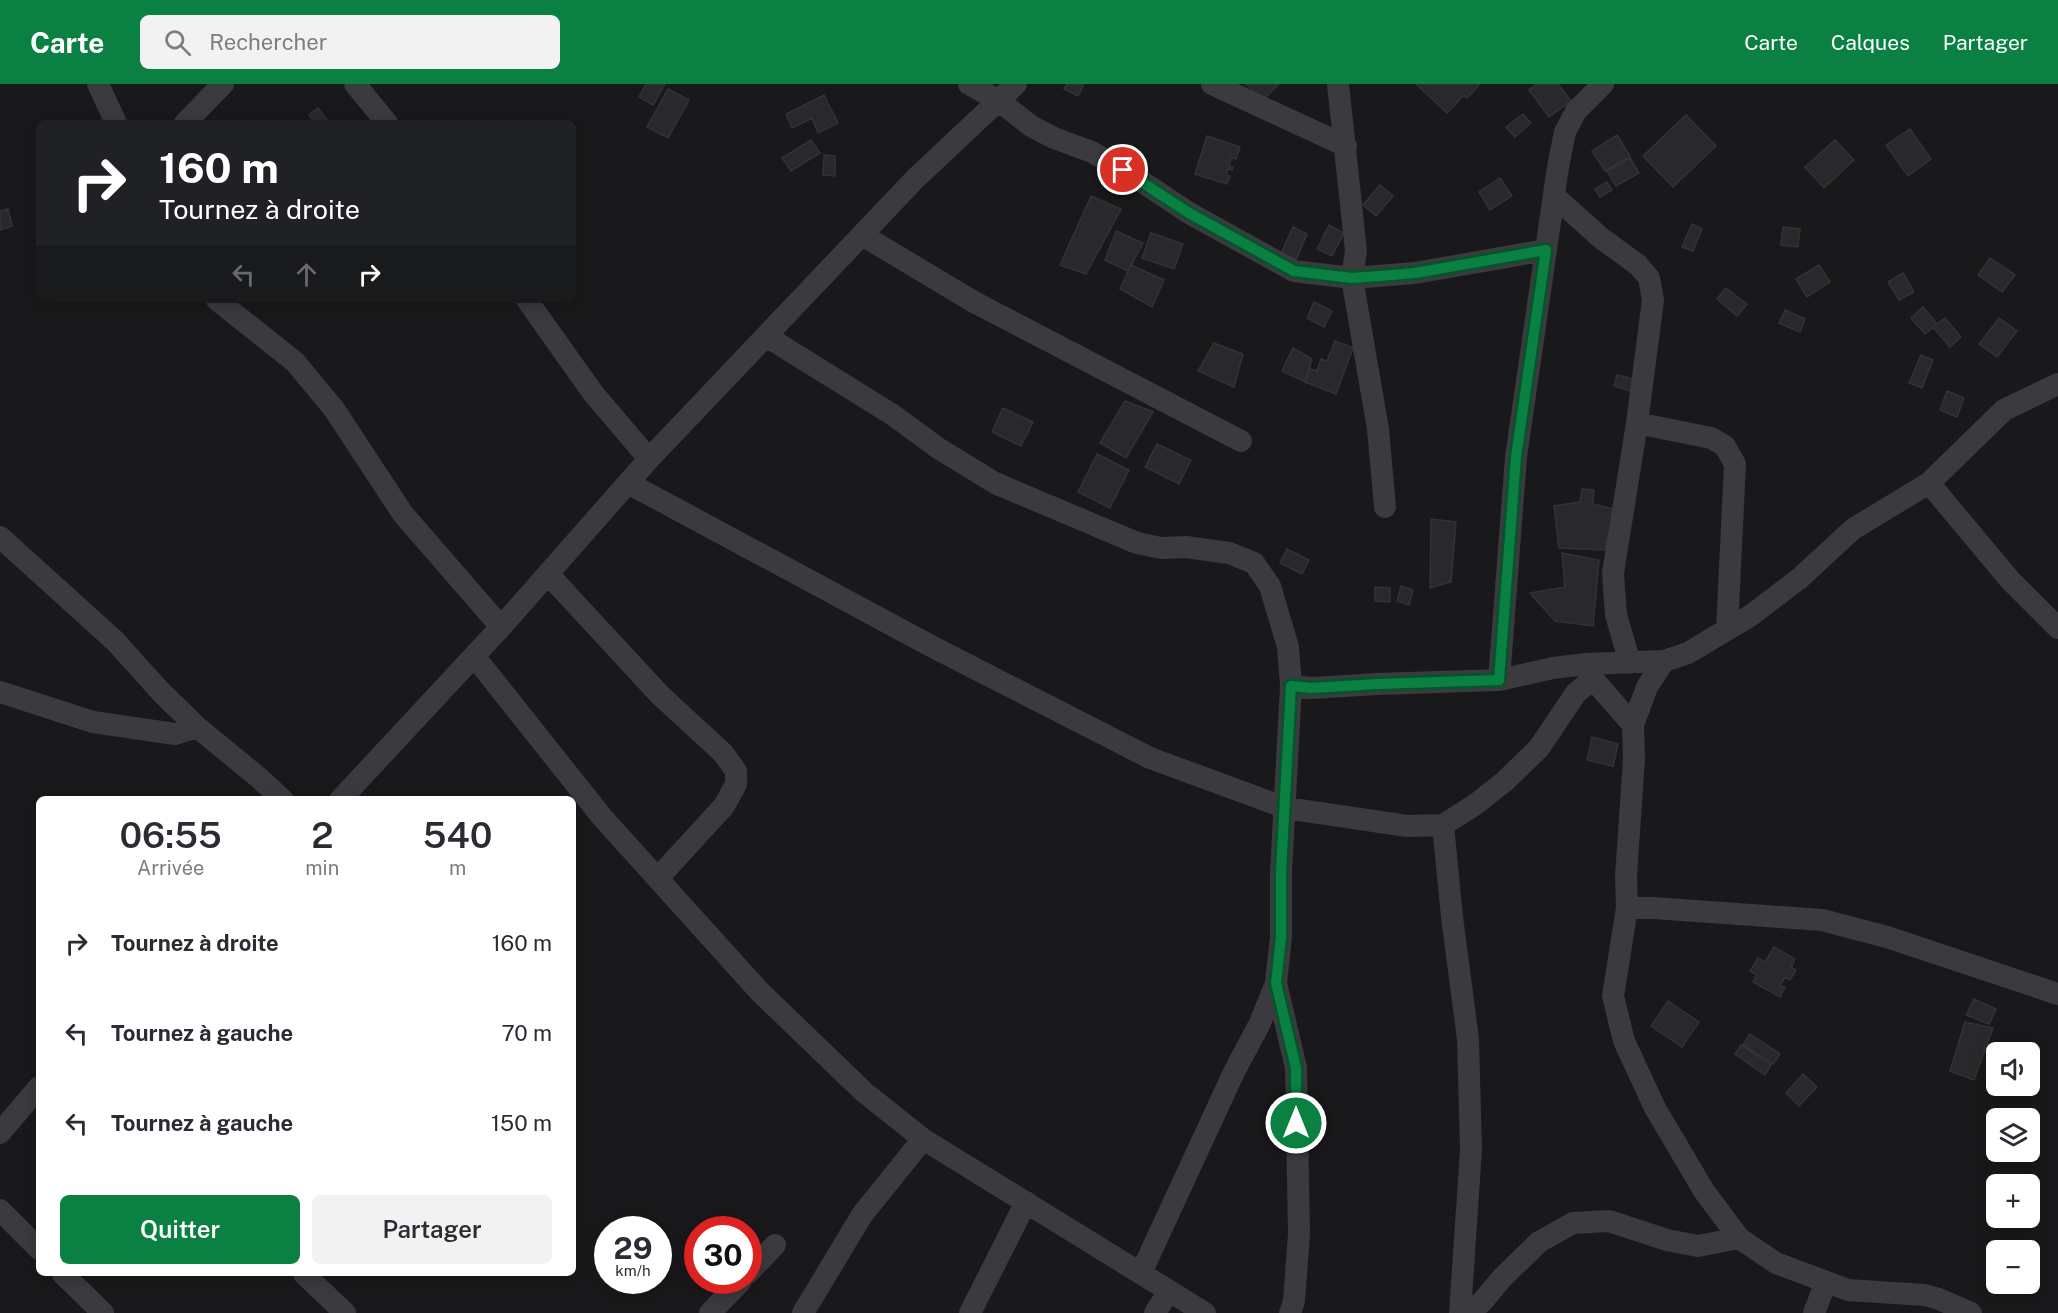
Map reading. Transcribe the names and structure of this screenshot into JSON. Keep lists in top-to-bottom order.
{
  "page": {
    "header": "Carte",
    "search": "Rechercher",
    "nav": ["Carte", "Calques", "Partager"],
    "turn": ["160 m", "Tournez à droite"],
    "eta": [
      "06:55",
      "Arrivée",
      "2",
      "min",
      "540",
      "m"
    ],
    "list": [
      {
        "name": "Tournez à droite",
        "value": "160 m"
      },
      {
        "name": "Tournez à gauche",
        "value": "70 m"
      },
      {
        "name": "Tournez à gauche",
        "value": "150 m"
      }
    ],
    "map_buttons": ["+", "−"],
    "buttons": ["Quitter", "Partager"],
    "speed": "29 km/h",
    "limit": "30"
  }
}
